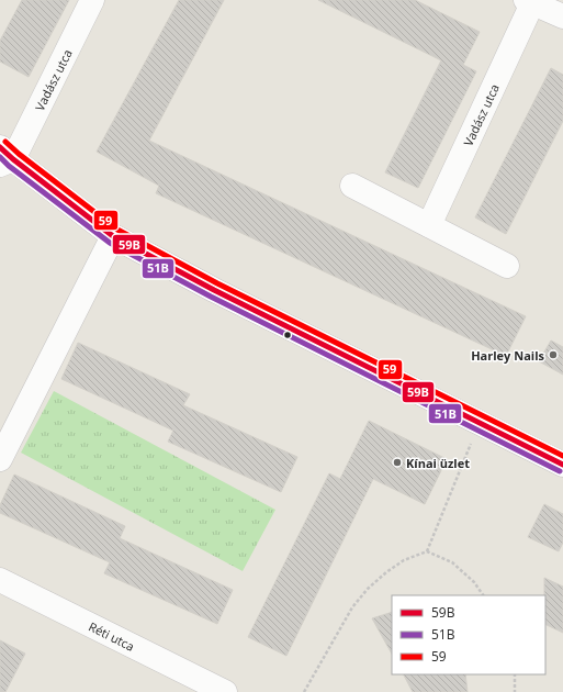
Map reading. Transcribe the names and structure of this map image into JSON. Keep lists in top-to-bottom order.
{
  "streets": {
    "street": ["Vadász utca", "Réti utca"]
  },
  "places": ["Harley Nails", "Kínai üzlet"],
  "lines": ["transit line 59", "transit line 59B", "transit line 51B"],
  "legend": ["59B", "51B", "59"]
}
